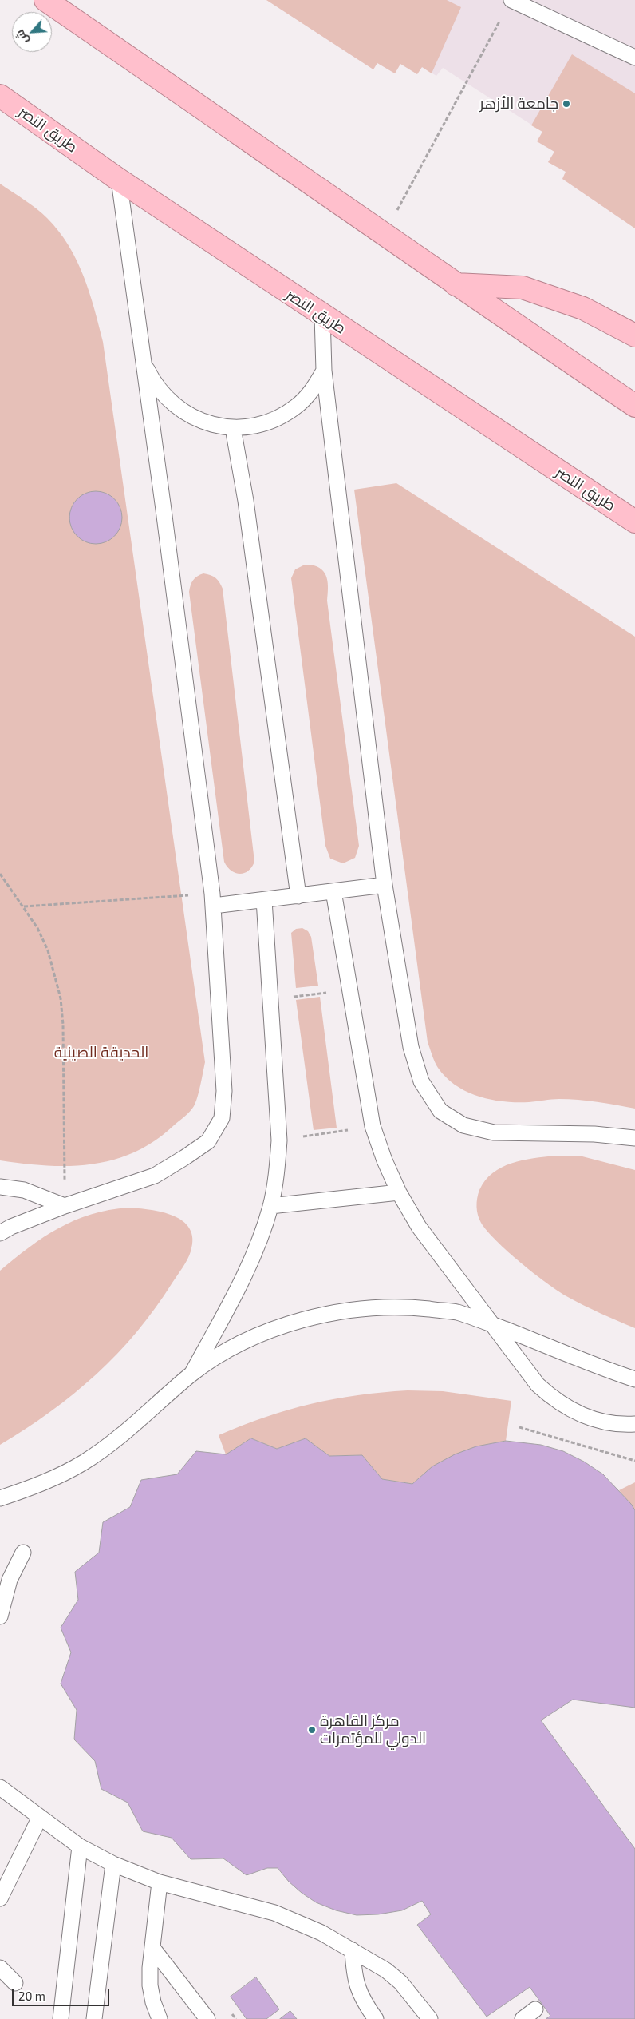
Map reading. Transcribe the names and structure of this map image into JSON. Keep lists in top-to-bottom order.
{
  "streets": {
    "highway": ["طريق النصر"]
  },
  "parks": ["الحديقة الصينية"],
  "places": ["جامعة الأزهر", "مركز القاهرة الدولي للمؤتمرات"],
  "scale_bar": "20 m",
  "north": "bottom left"
}
